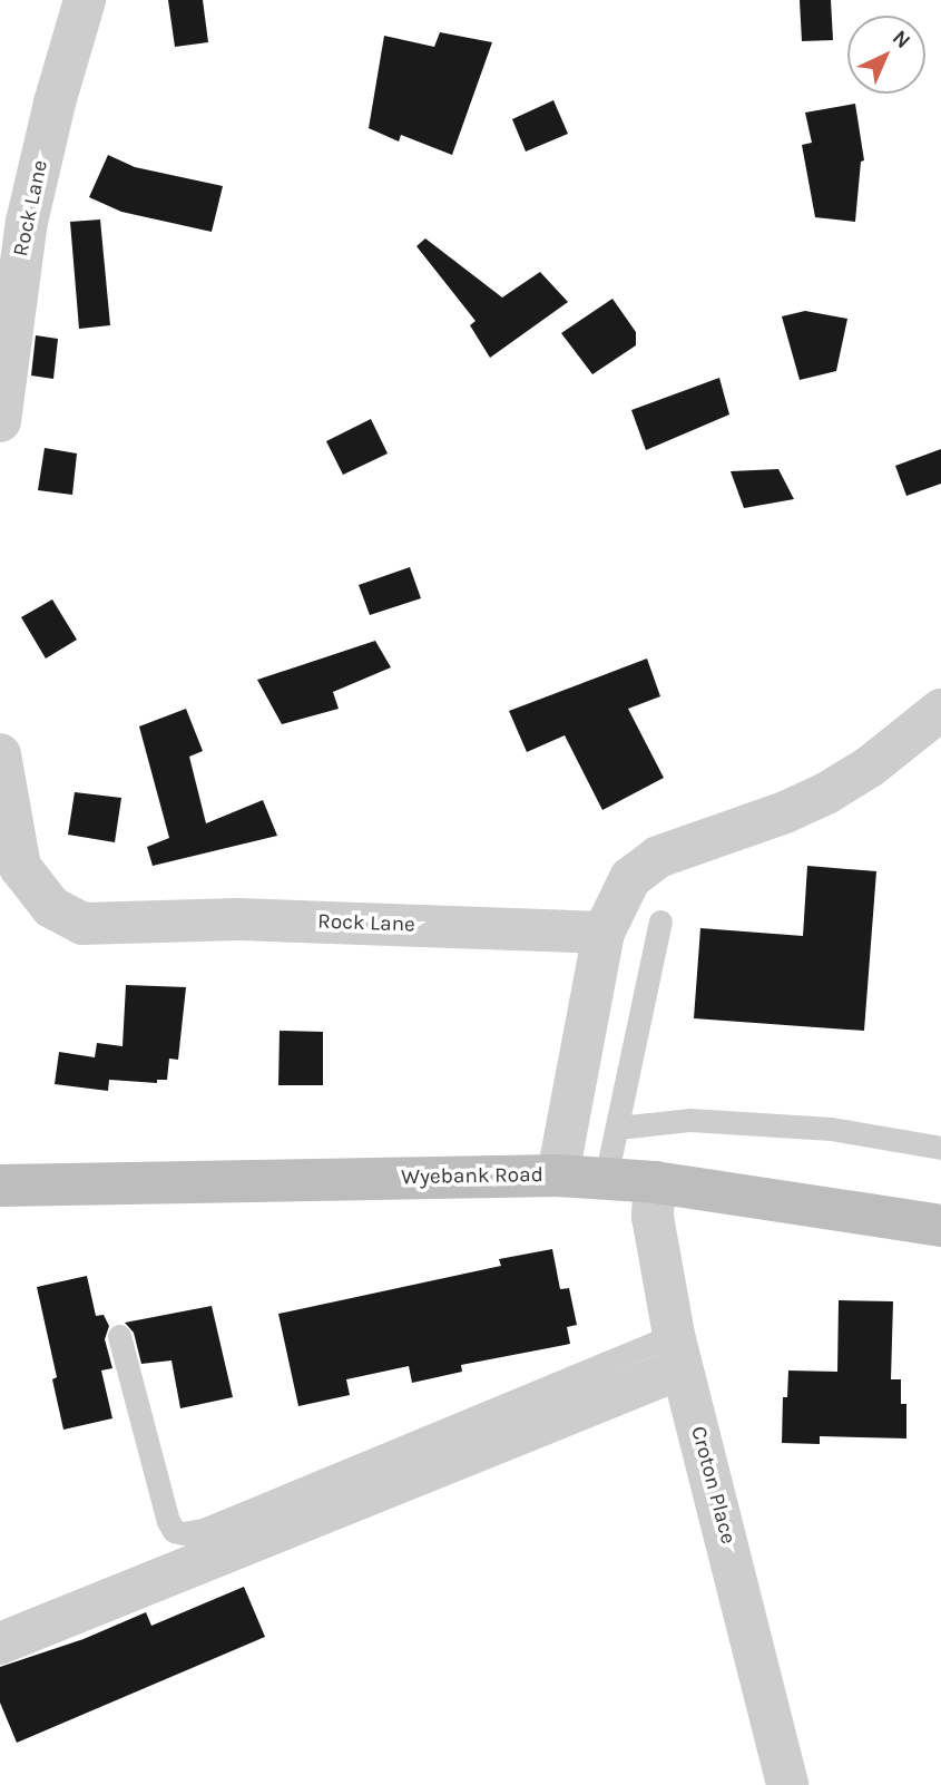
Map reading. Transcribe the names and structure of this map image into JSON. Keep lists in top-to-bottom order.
{
  "streets": {
    "street": ["Rock Lane", "Wyebank Road", "Croton Place"]
  },
  "crossings": [
    ["Wyebank Road", "Croton Place"]
  ],
  "north": "top right"
}
